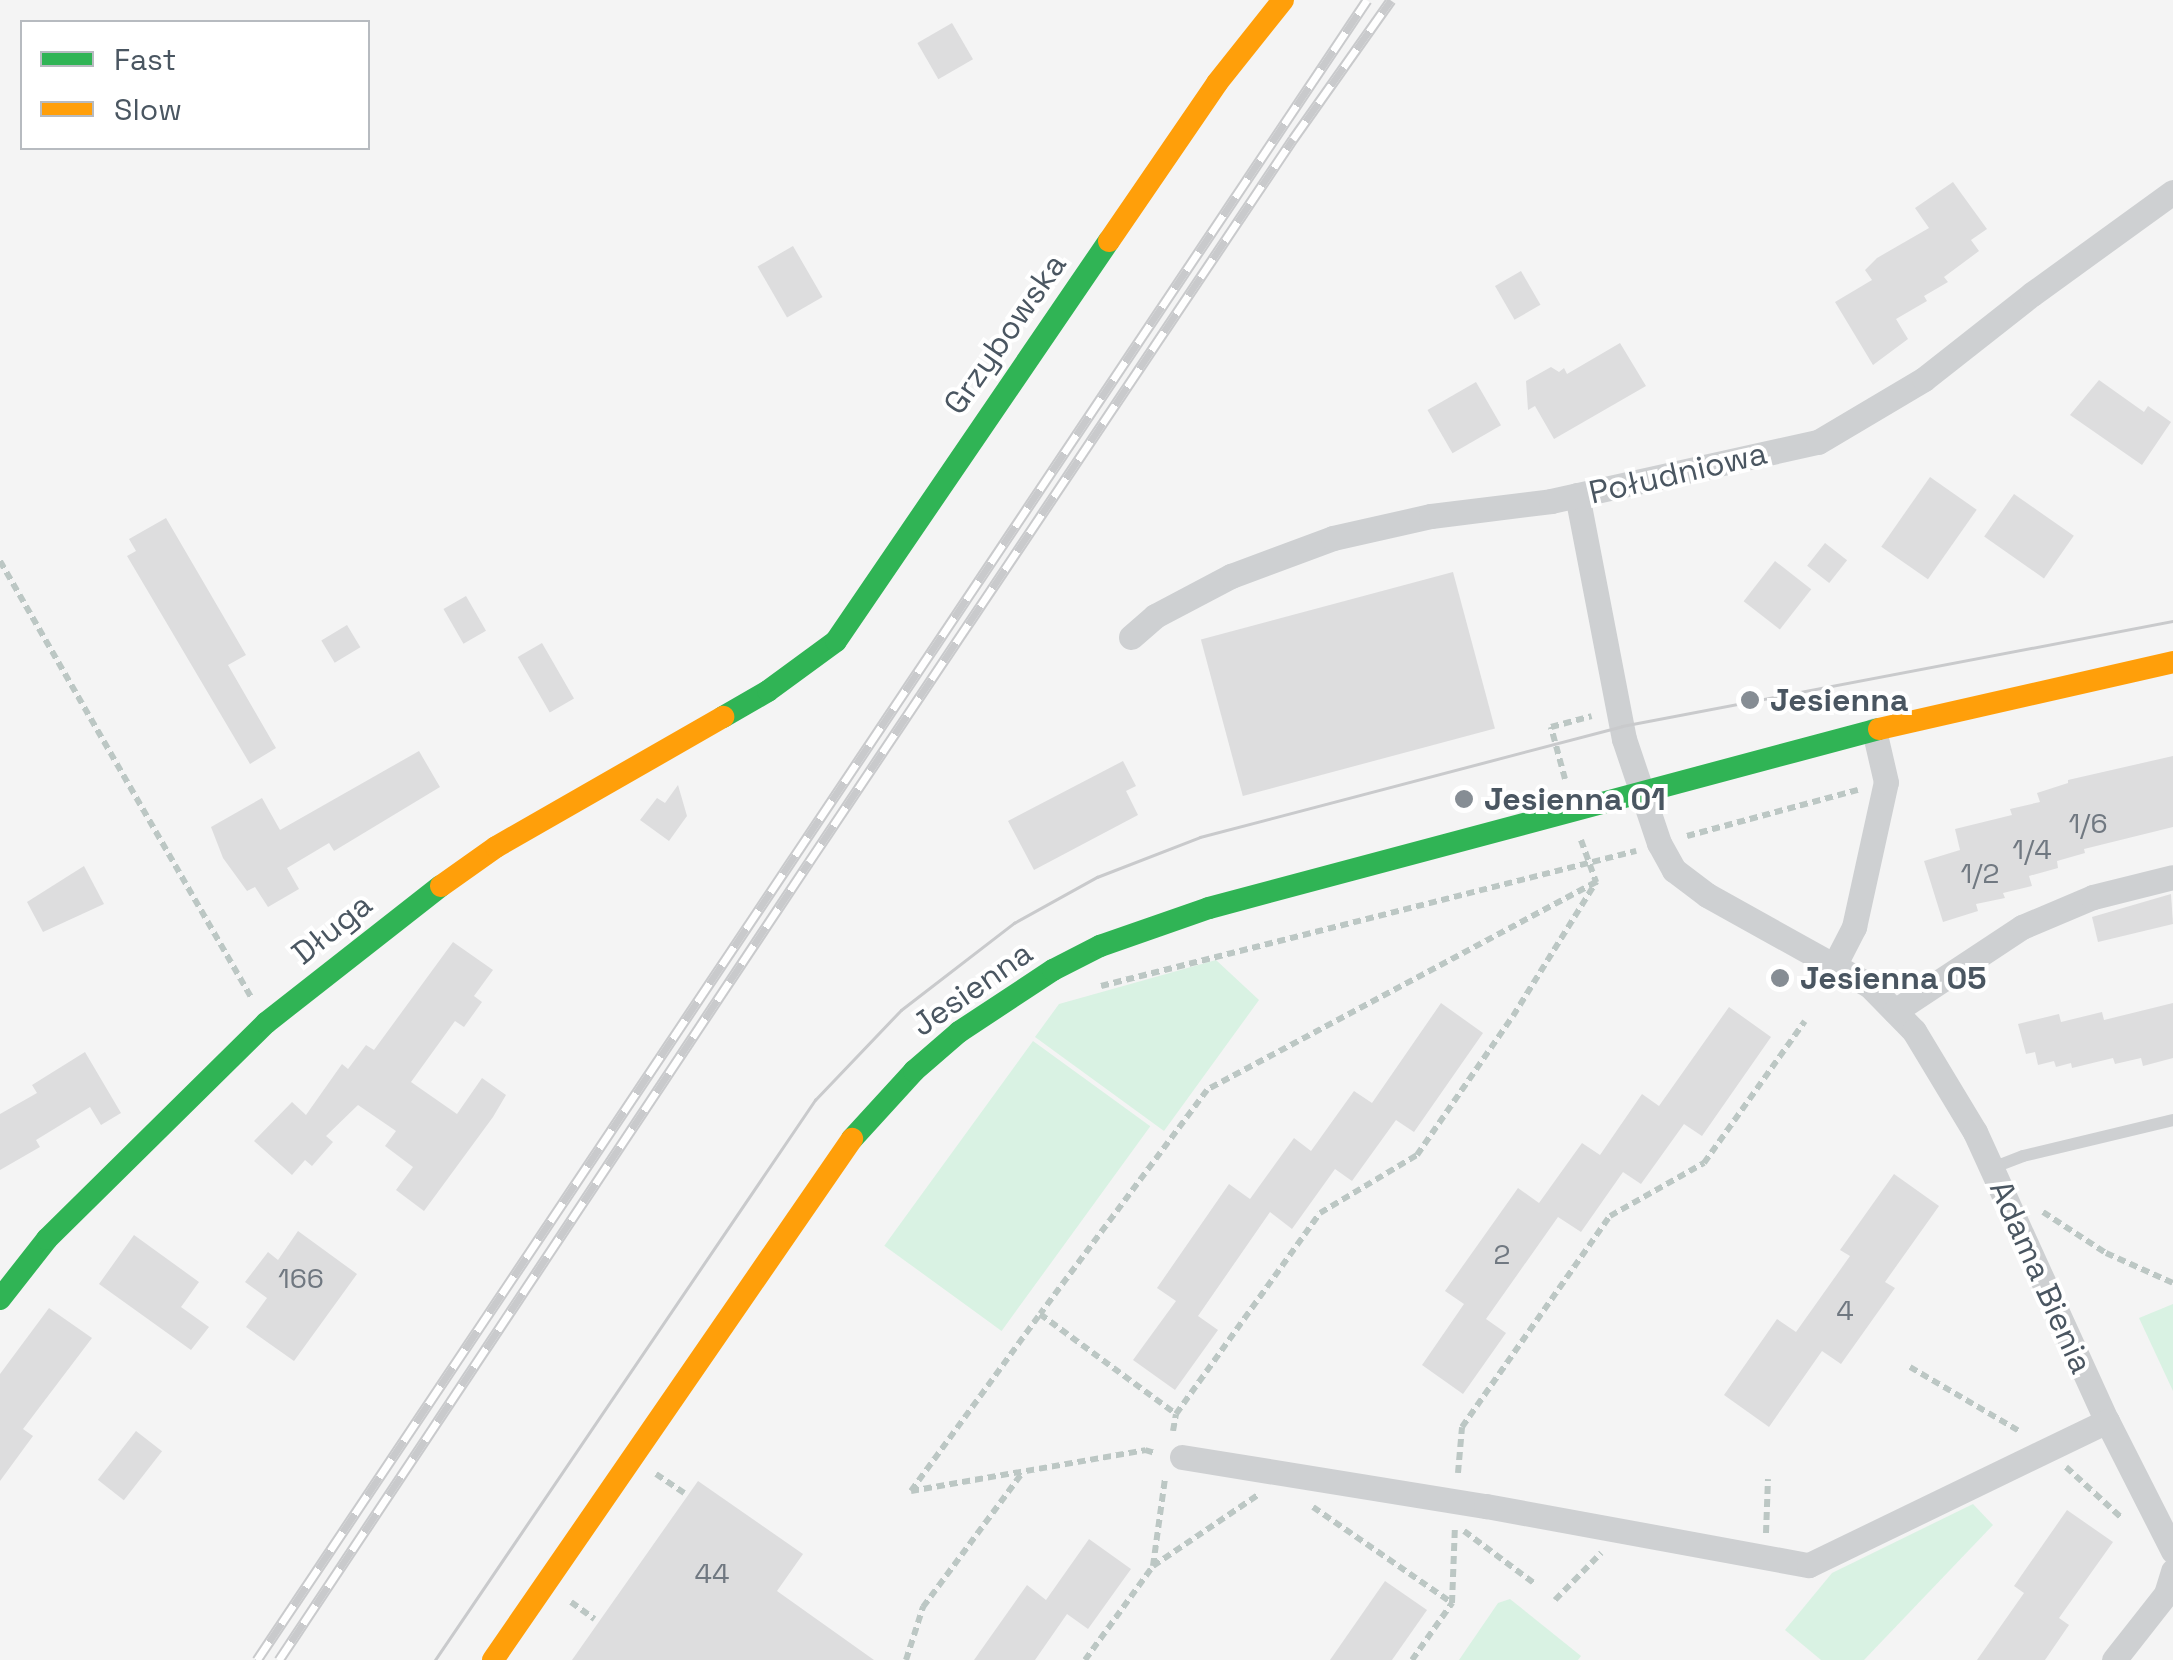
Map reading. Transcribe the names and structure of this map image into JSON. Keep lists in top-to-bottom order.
{
  "streets": {
    "street": [
      "Grzybowska",
      "Południowa",
      "Długa",
      "Jesienna",
      "Adama Bienia"
    ]
  },
  "crossings": [
    ["Grzybowska", "Długa"],
    ["Południowa", "Adama Bienia"],
    ["Jesienna", "Adama Bienia"]
  ],
  "places": ["Jesienna", "Jesienna 01", "Jesienna 05"],
  "house_numbers": [
    "1/6",
    "1/4",
    "1/2",
    "2",
    "166",
    "4",
    "44"
  ],
  "legend": ["Fast", "Slow"]
}
